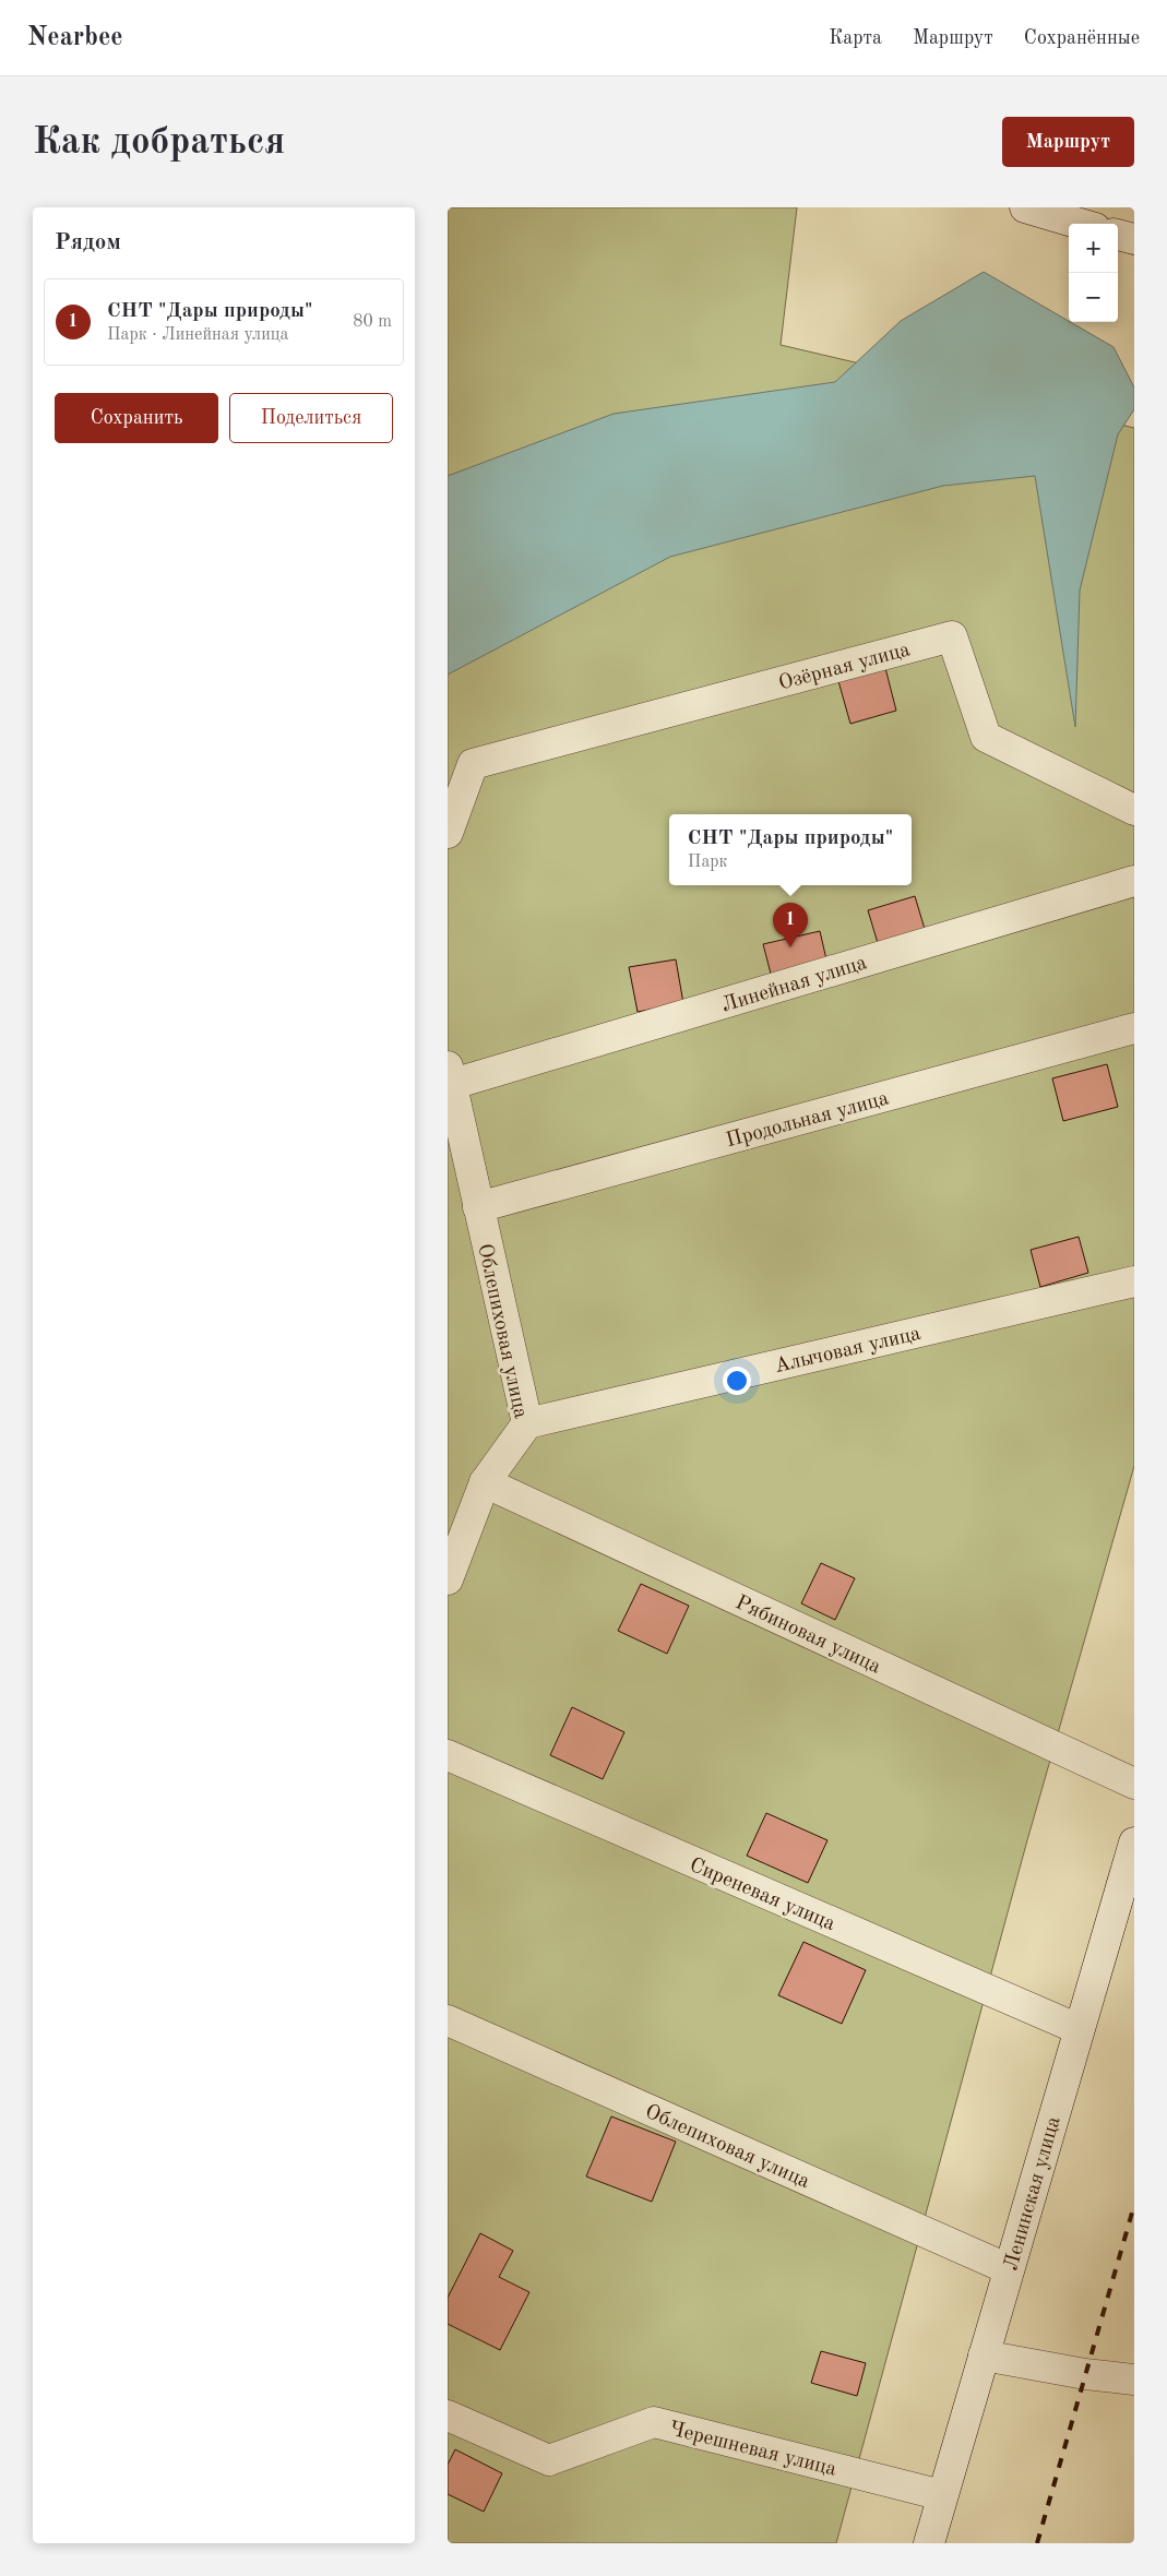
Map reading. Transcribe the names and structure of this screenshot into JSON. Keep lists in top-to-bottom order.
{
  "streets": {
    "street": [
      "Озёрная улица",
      "Линейная улица",
      "Продольная улица",
      "Облепиховая улица",
      "Алычовая улица",
      "Рябиновая улица",
      "Сиреневая улица",
      "Ленинская улица",
      "Черешневая улица"
    ]
  },
  "crossings": [
    ["Линейная улица", "Облепиховая улица"],
    ["Продольная улица", "Облепиховая улица"],
    ["Облепиховая улица", "Алычовая улица"],
    ["Облепиховая улица", "Рябиновая улица"],
    ["Облепиховая улица", "Ленинская улица"],
    ["Сиреневая улица", "Ленинская улица"],
    ["Ленинская улица", "Черешневая улица"]
  ],
  "page": {
    "header": "Nearbee",
    "nav": ["Карта", "Маршрут", "Сохранённые"],
    "buttons": [
      "Маршрут",
      ["Сохранить", "Поделиться"]
    ],
    "title": "Как добраться",
    "heading": "Рядом",
    "map_buttons": ["+", "−"],
    "list": [
      {
        "mark": "1",
        "name": "СНТ \"Дары природы\"",
        "note": "Парк · Линейная улица",
        "value": "80 m"
      }
    ],
    "popup": ["СНТ \"Дары природы\"", "Парк"],
    "pins": "1"
  }
}
